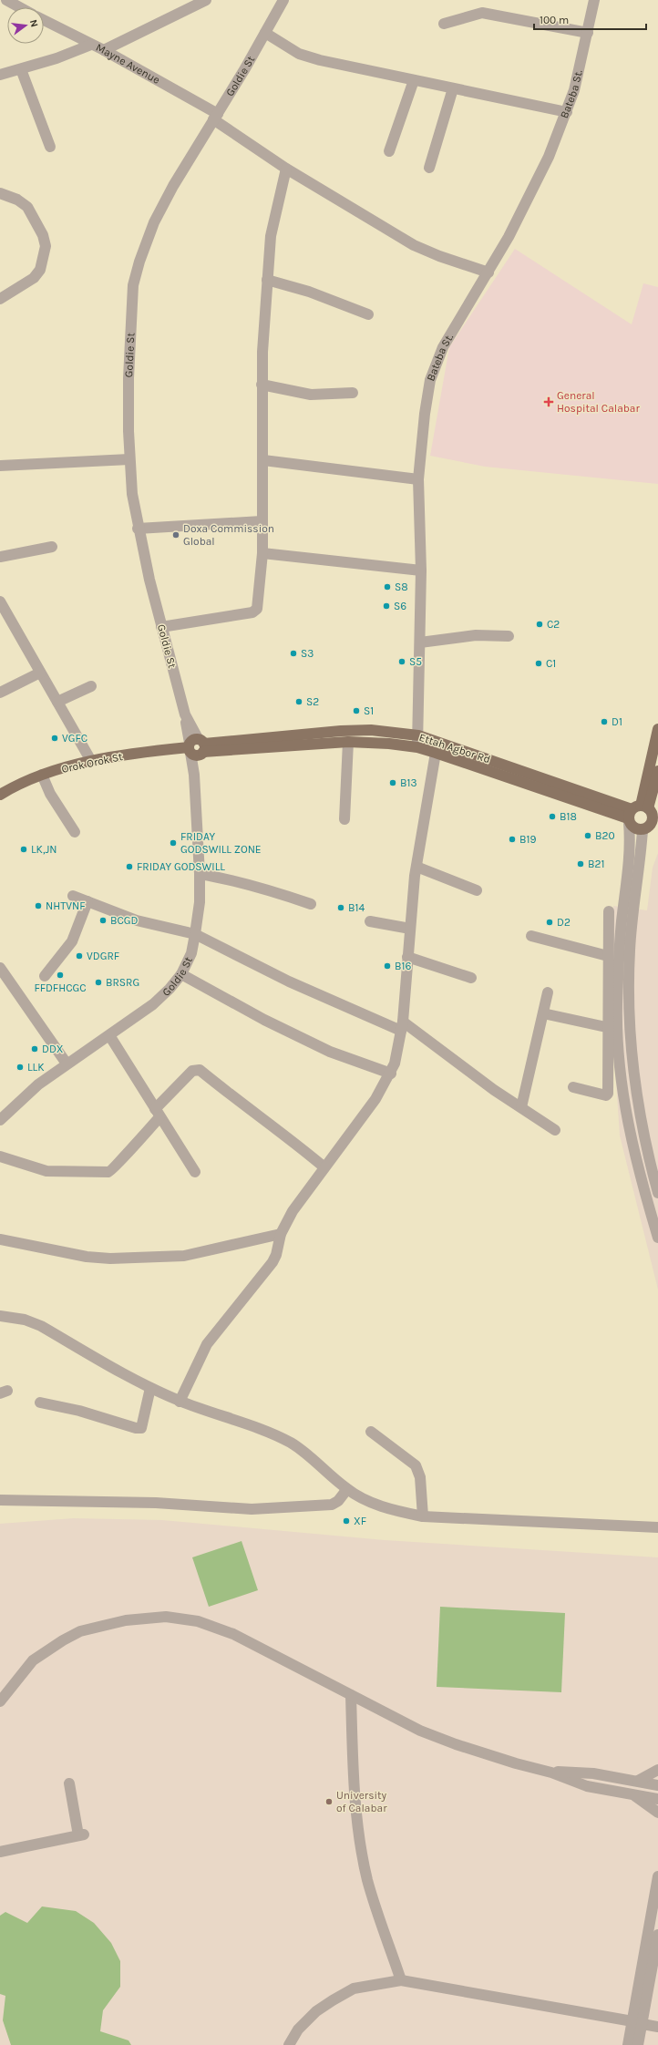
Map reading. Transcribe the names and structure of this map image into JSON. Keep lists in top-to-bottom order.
{
  "streets": {
    "main road": ["Ettah Agbor Rd", "Orok Orok St"],
    "street": ["Mayne Avenue", "Goldie St", "Bateba St."]
  },
  "crossings": [
    ["Mayne Avenue", "Goldie St"],
    ["Mayne Avenue", "Bateba St."],
    ["Goldie St", "Ettah Agbor Rd"],
    ["Goldie St", "Orok Orok St"],
    ["Bateba St.", "Ettah Agbor Rd"],
    ["Ettah Agbor Rd", "Orok Orok St"]
  ],
  "places": {
    "health": ["General Hospital Calabar"],
    "other": [
      "Doxa Commission Global",
      "S8",
      "S6",
      "C2",
      "S3",
      "S5",
      "C1",
      "S2",
      "S1",
      "D1",
      "VGFC",
      "B13",
      "B18",
      "B20",
      "B19",
      "FRIDAY GODSWILL ZONE",
      "LK,JN",
      "B21",
      "FRIDAY GODSWILL",
      "NHTVNF",
      "B14",
      "BCGD",
      "D2",
      "VDGRF",
      "B16",
      "FFDFHCGC",
      "BRSRG",
      "DDX",
      "LLK",
      "XF",
      "University of Calabar"
    ]
  },
  "scale_bar": "100 m",
  "north": "right"
}
